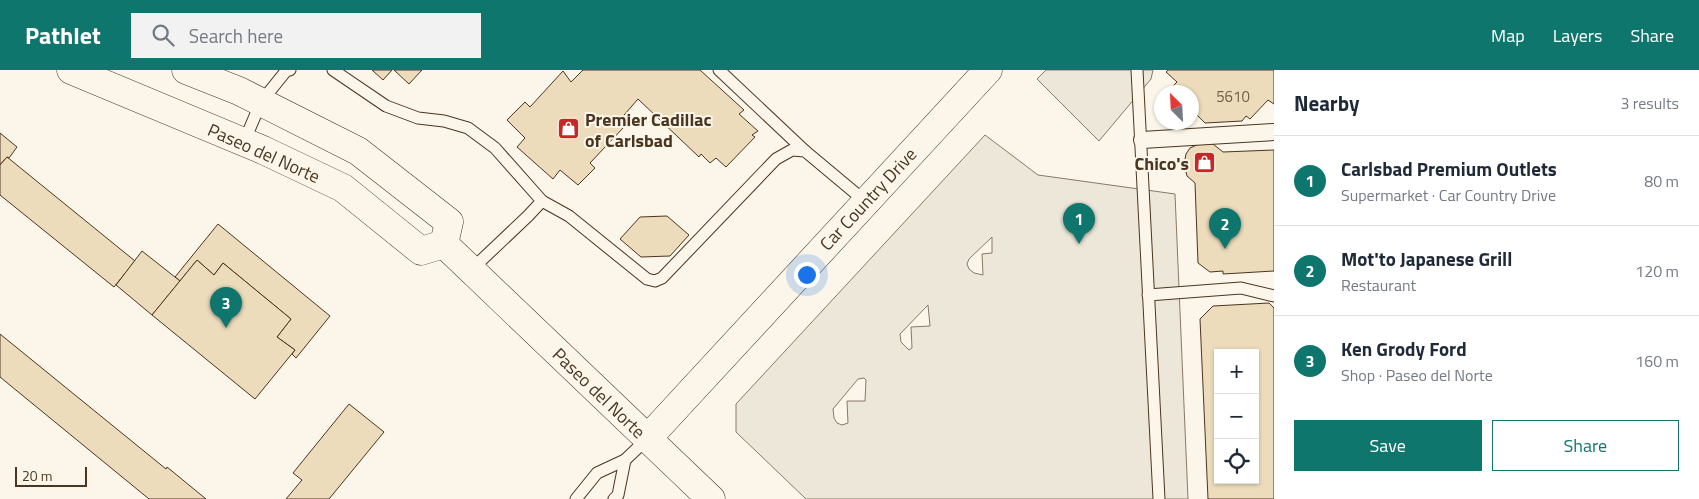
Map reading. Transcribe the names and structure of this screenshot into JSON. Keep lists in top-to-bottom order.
{
  "streets": {
    "main road": ["Paseo del Norte", "Car Country Drive"]
  },
  "crossings": [
    ["Paseo del Norte", "Car Country Drive"]
  ],
  "places": {
    "shop": ["Premier Cadillac of Carlsbad", "Chico's"]
  },
  "house_numbers": ["5610"],
  "scale_bar": "20 m",
  "north": "top left",
  "page": {
    "header": "Pathlet",
    "search": "Search here",
    "nav": ["Map", "Layers", "Share"],
    "heading": ["Nearby", "3 results"],
    "list": [
      {
        "mark": "1",
        "name": "Carlsbad Premium Outlets",
        "note": "Supermarket · Car Country Drive",
        "value": "80 m"
      },
      {
        "mark": "2",
        "name": "Mot'to Japanese Grill",
        "note": "Restaurant",
        "value": "120 m"
      },
      {
        "mark": "3",
        "name": "Ken Grody Ford",
        "note": "Shop · Paseo del Norte",
        "value": "160 m"
      }
    ],
    "pins": ["1", "2", "3"],
    "map_buttons": ["+", "−"],
    "buttons": ["Save", "Share"],
    "scale": "20 m"
  }
}
